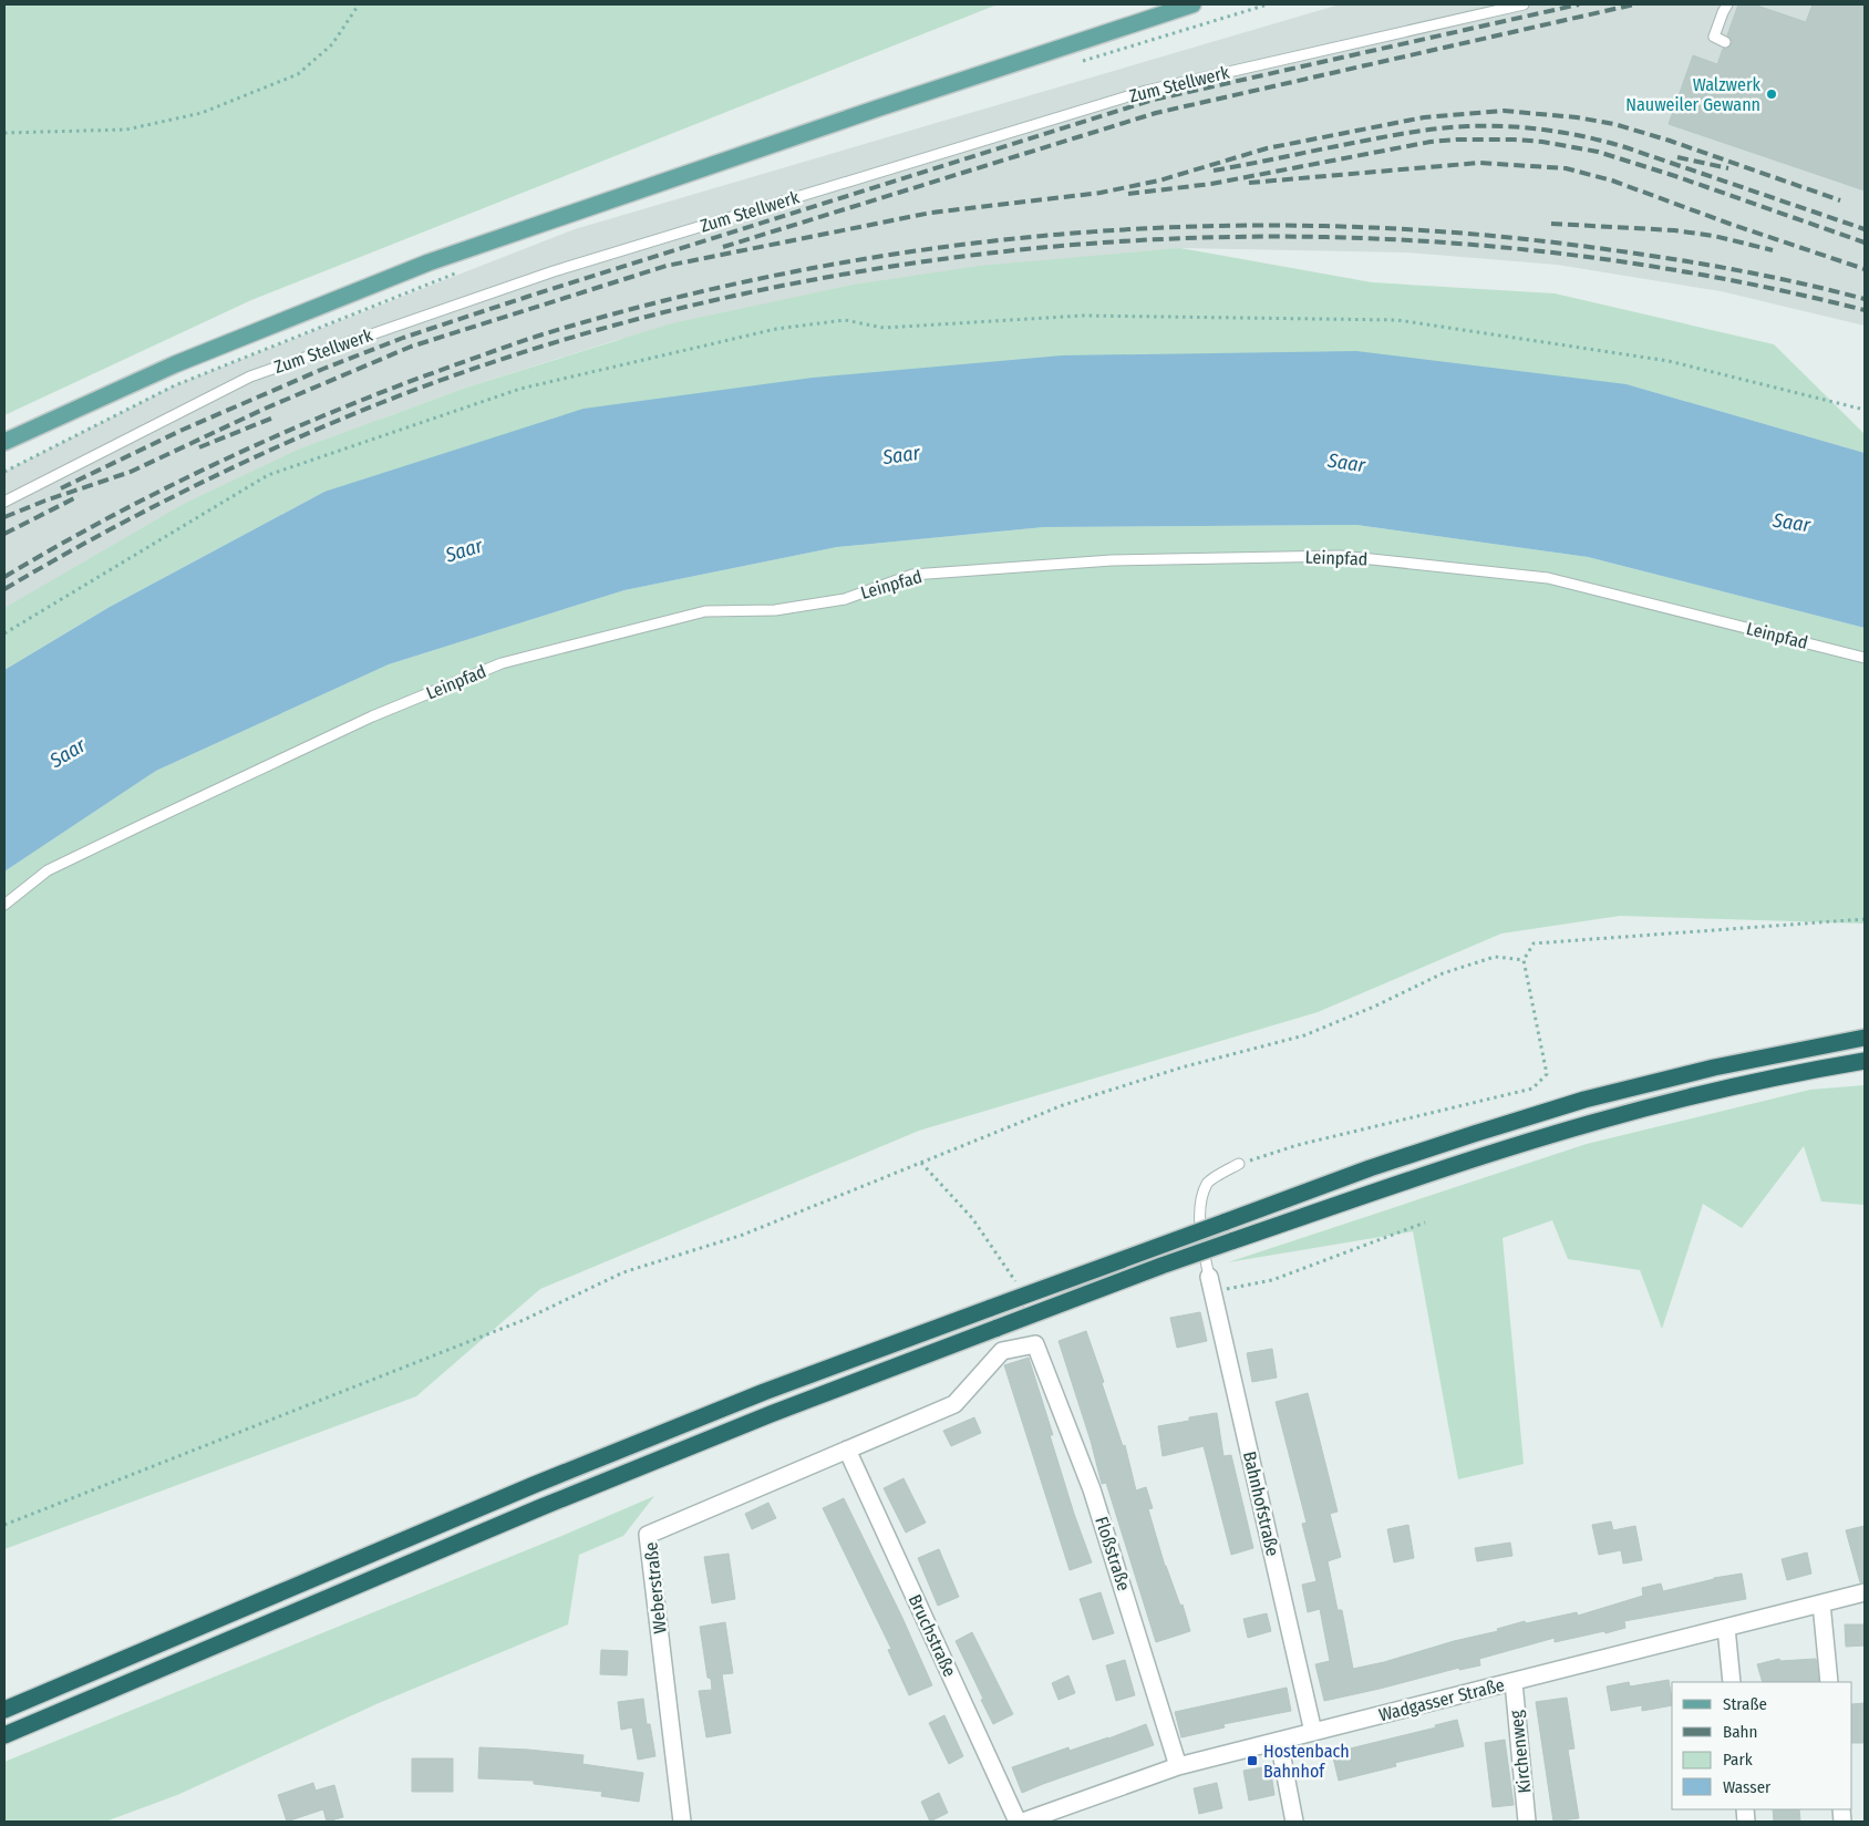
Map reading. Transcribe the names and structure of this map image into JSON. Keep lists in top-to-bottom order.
{
  "streets": {
    "street": [
      "Bahnhofstraße",
      "Floßstraße",
      "Weberstraße",
      "Bruchstraße",
      "Wadgasser Straße",
      "Kirchenweg"
    ],
    "lane": ["Zum Stellwerk", "Leinpfad"]
  },
  "crossings": [
    ["Bahnhofstraße", "Wadgasser Straße"],
    ["Floßstraße", "Weberstraße"],
    ["Floßstraße", "Bruchstraße"],
    ["Floßstraße", "Wadgasser Straße"],
    ["Weberstraße", "Bruchstraße"],
    ["Wadgasser Straße", "Kirchenweg"]
  ],
  "water": ["Saar"],
  "places": {
    "other": ["Walzwerk Nauweiler Gewann"],
    "transit": ["Hostenbach Bahnhof"]
  },
  "legend": [
    "Straße",
    "Bahn",
    "Park",
    "Wasser"
  ]
}
